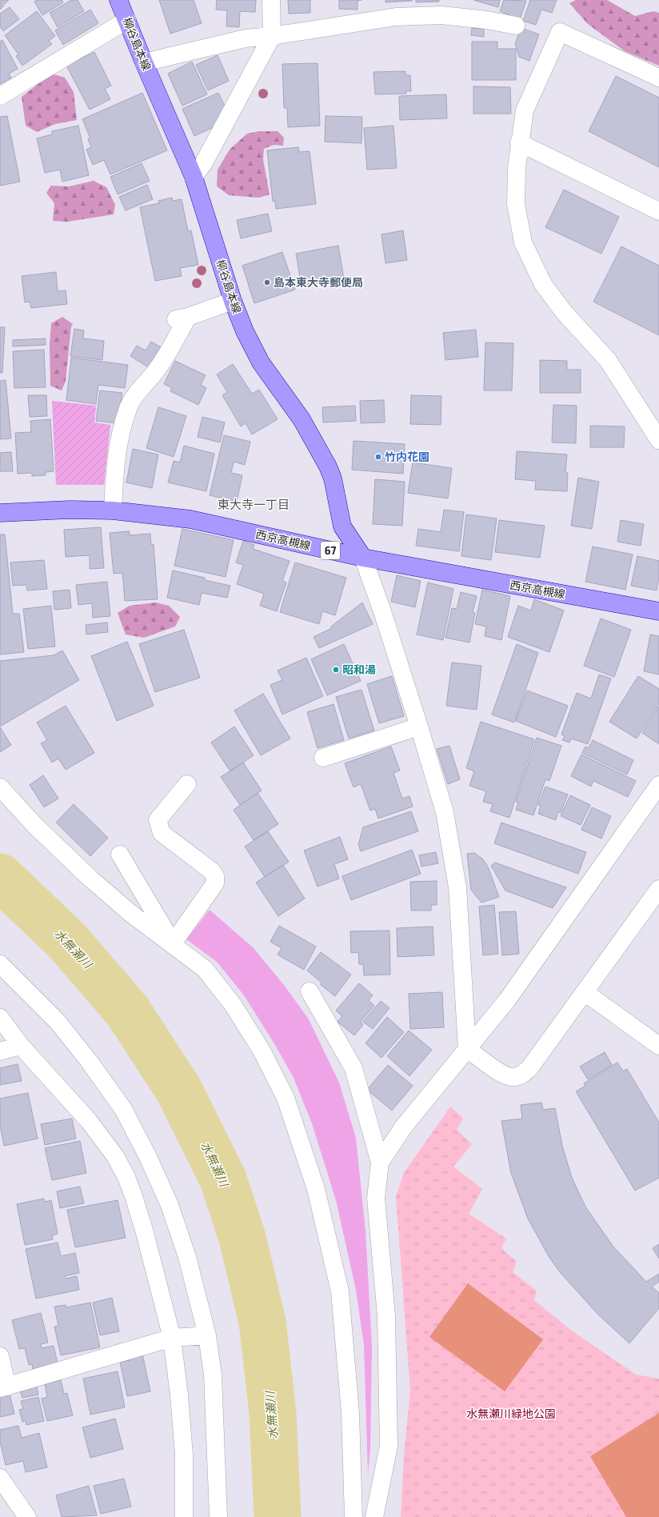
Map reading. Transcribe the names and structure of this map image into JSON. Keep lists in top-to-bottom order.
{
  "streets": {
    "main road": ["柳谷島本線", "西京高槻線", "67"]
  },
  "crossings": [
    ["柳谷島本線", "西京高槻線"]
  ],
  "districts": ["東大寺一丁目"],
  "water": ["水無瀬川"],
  "parks": ["水無瀬川緑地公園"],
  "places": ["島本東大寺郵便局", "竹内花園", "昭和湯"]
}
